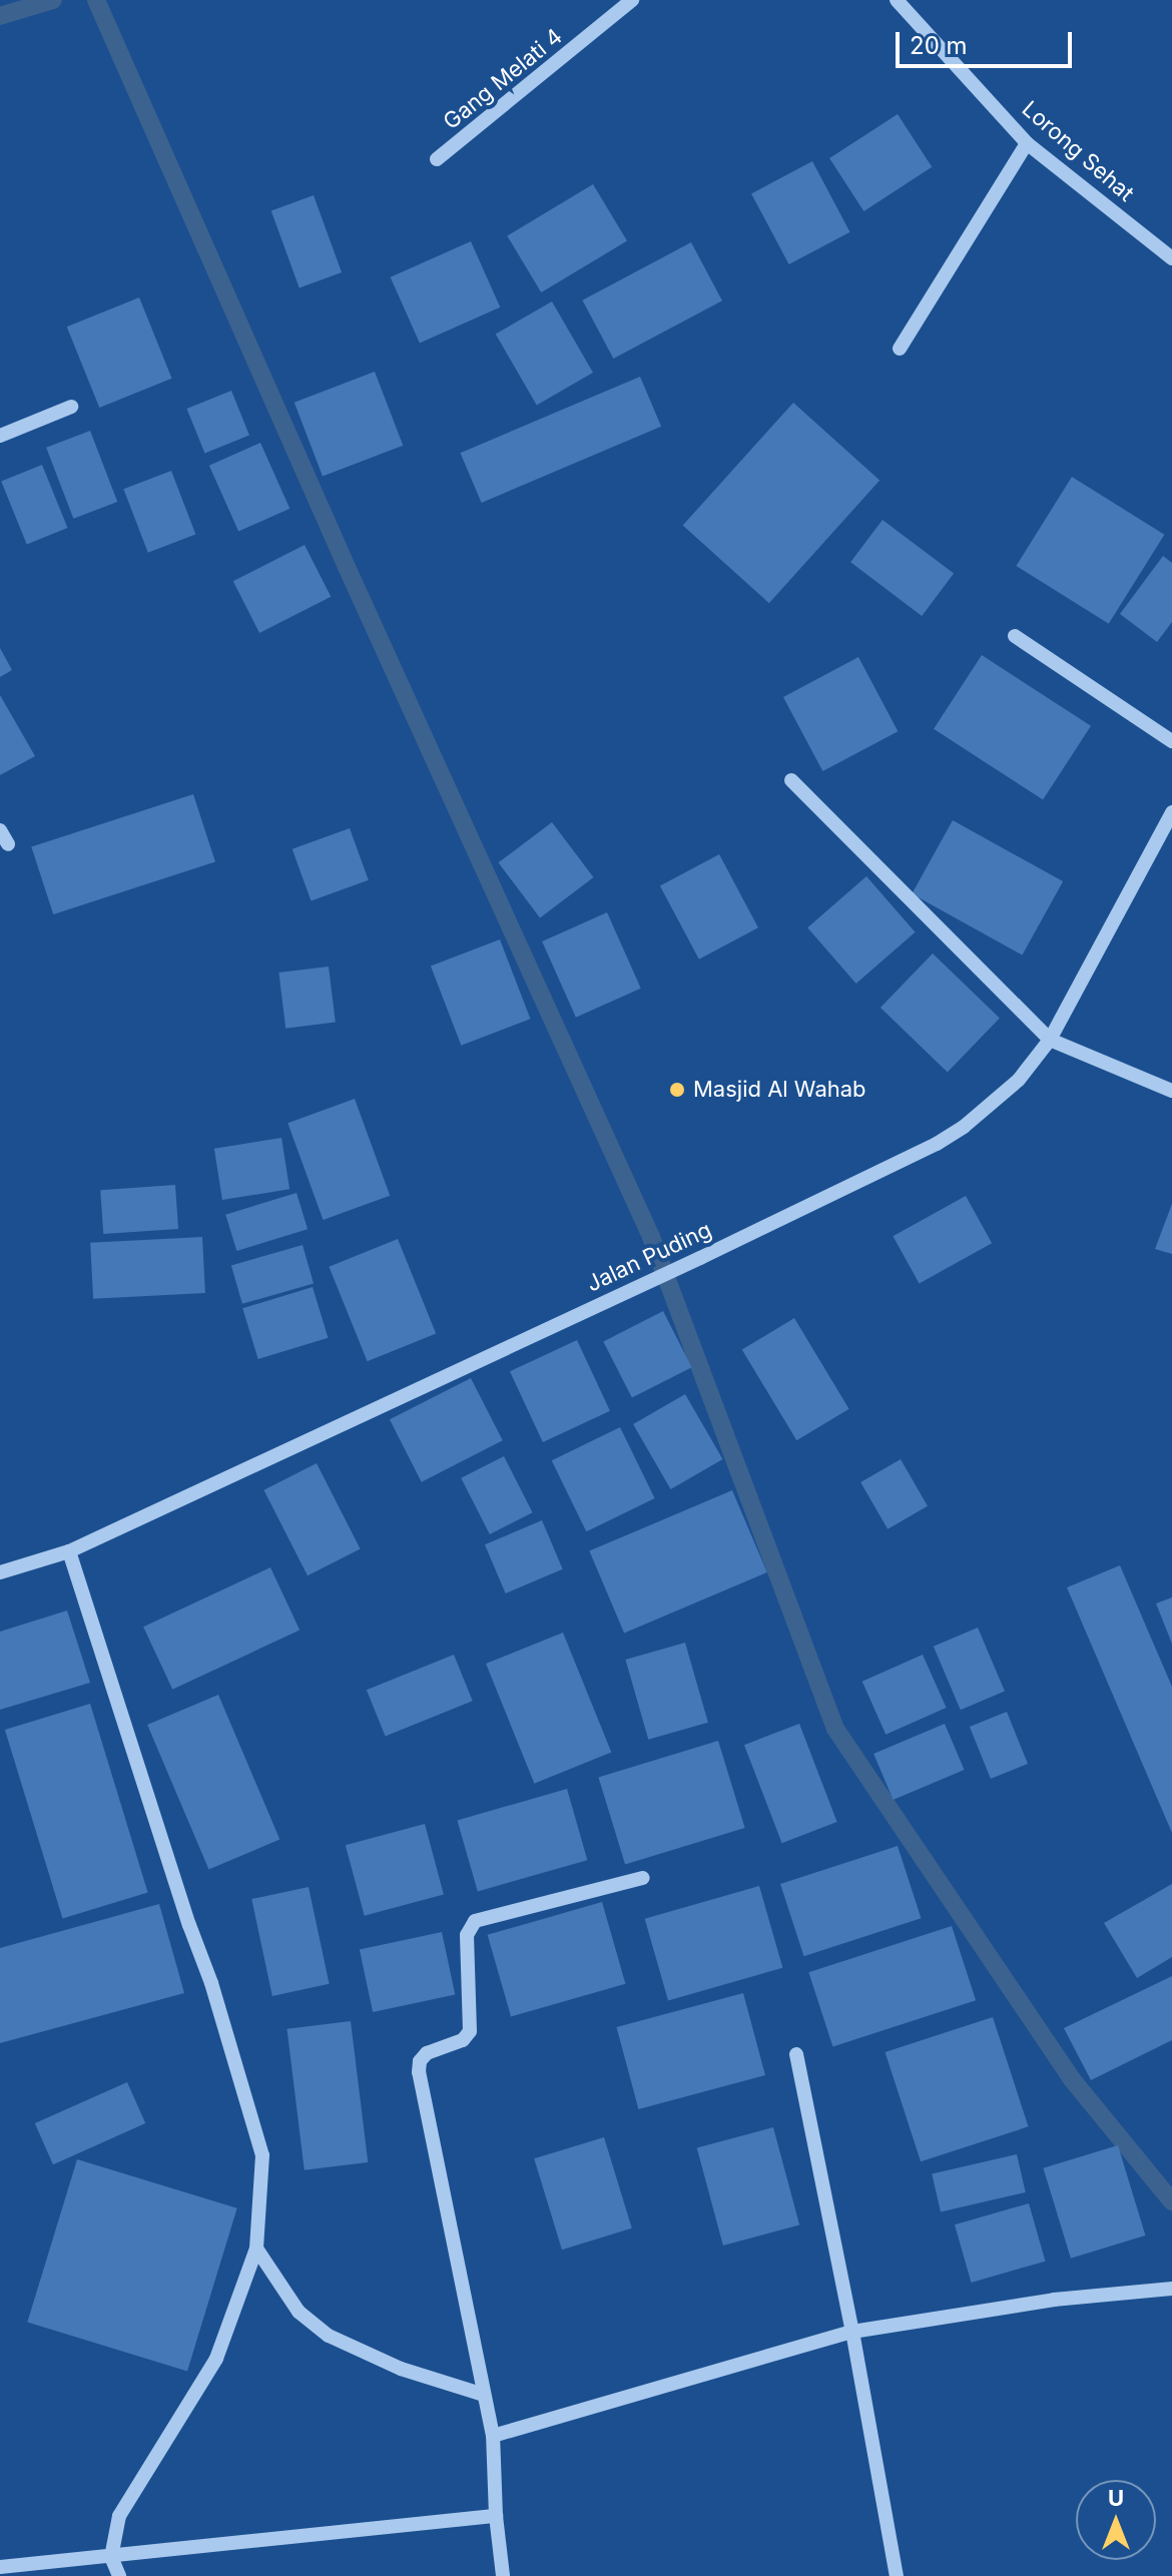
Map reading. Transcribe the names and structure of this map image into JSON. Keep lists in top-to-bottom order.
{
  "streets": {
    "street": ["Gang Melati 4", "Lorong Sehat", "Jalan Puding"]
  },
  "places": ["Masjid Al Wahab"],
  "scale_bar": "20 m",
  "north": "top"
}
